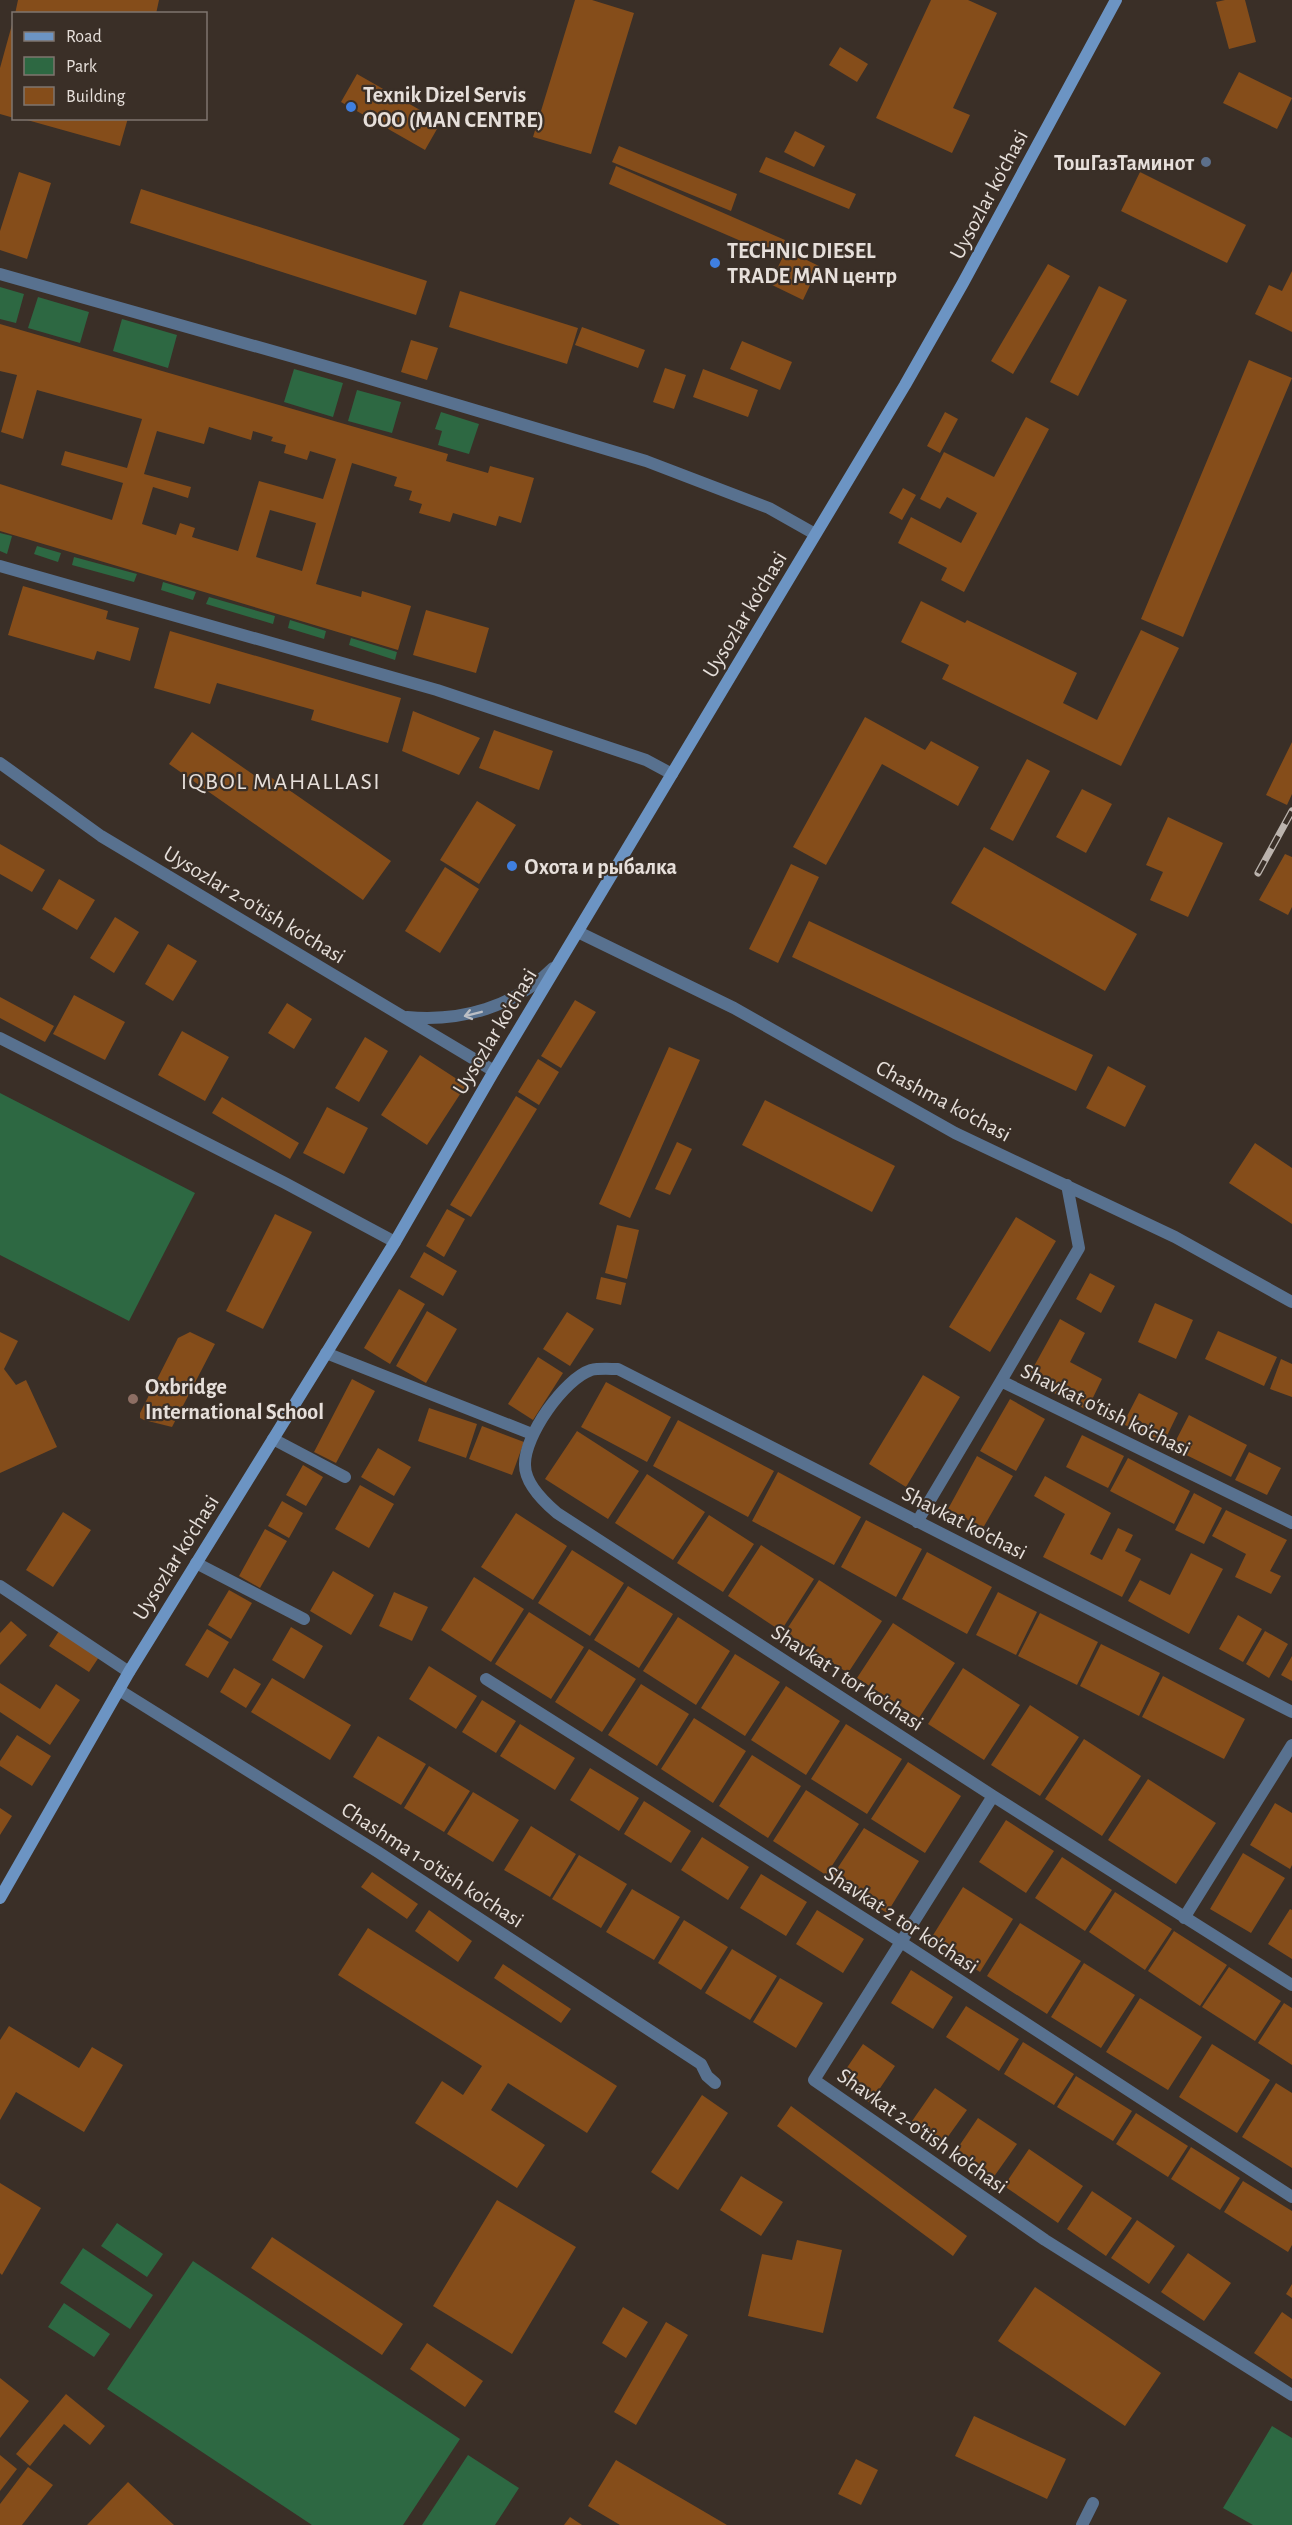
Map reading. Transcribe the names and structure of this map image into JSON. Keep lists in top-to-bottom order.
{
  "streets": {
    "main road": ["Uysozlar ko'chasi"],
    "street": [
      "Uysozlar 2-o'tish ko'chasi",
      "Chashma ko'chasi",
      "Shavkat o'tish ko'chasi",
      "Shavkat ko'chasi",
      "Shavkat 1 tor ko'chasi",
      "Chashma 1-o'tish ko'chasi",
      "Shavkat 2 tor ko'chasi",
      "Shavkat 2-o'tish ko'chasi"
    ]
  },
  "crossings": [
    ["Uysozlar ko'chasi", "Uysozlar 2-o'tish ko'chasi"],
    ["Uysozlar ko'chasi", "Chashma ko'chasi"],
    ["Uysozlar ko'chasi", "Chashma 1-o'tish ko'chasi"],
    ["Chashma ko'chasi", "Shavkat o'tish ko'chasi"],
    ["Shavkat ko'chasi", "Shavkat 1 tor ko'chasi"],
    ["Shavkat 1 tor ko'chasi", "Shavkat 2-o'tish ko'chasi"],
    ["Shavkat 2 tor ko'chasi", "Shavkat 2-o'tish ko'chasi"]
  ],
  "districts": ["IQBOL MAHALLASI"],
  "places": [
    "Texnik Dizel Servis OOO (MAN CENTRE)",
    "ТошГазТаминот",
    "TECHNIC DIESEL TRADE MAN центр",
    "Охота и рыбалка",
    "Oxbridge International School"
  ],
  "legend": ["Road", "Park", "Building"]
}
